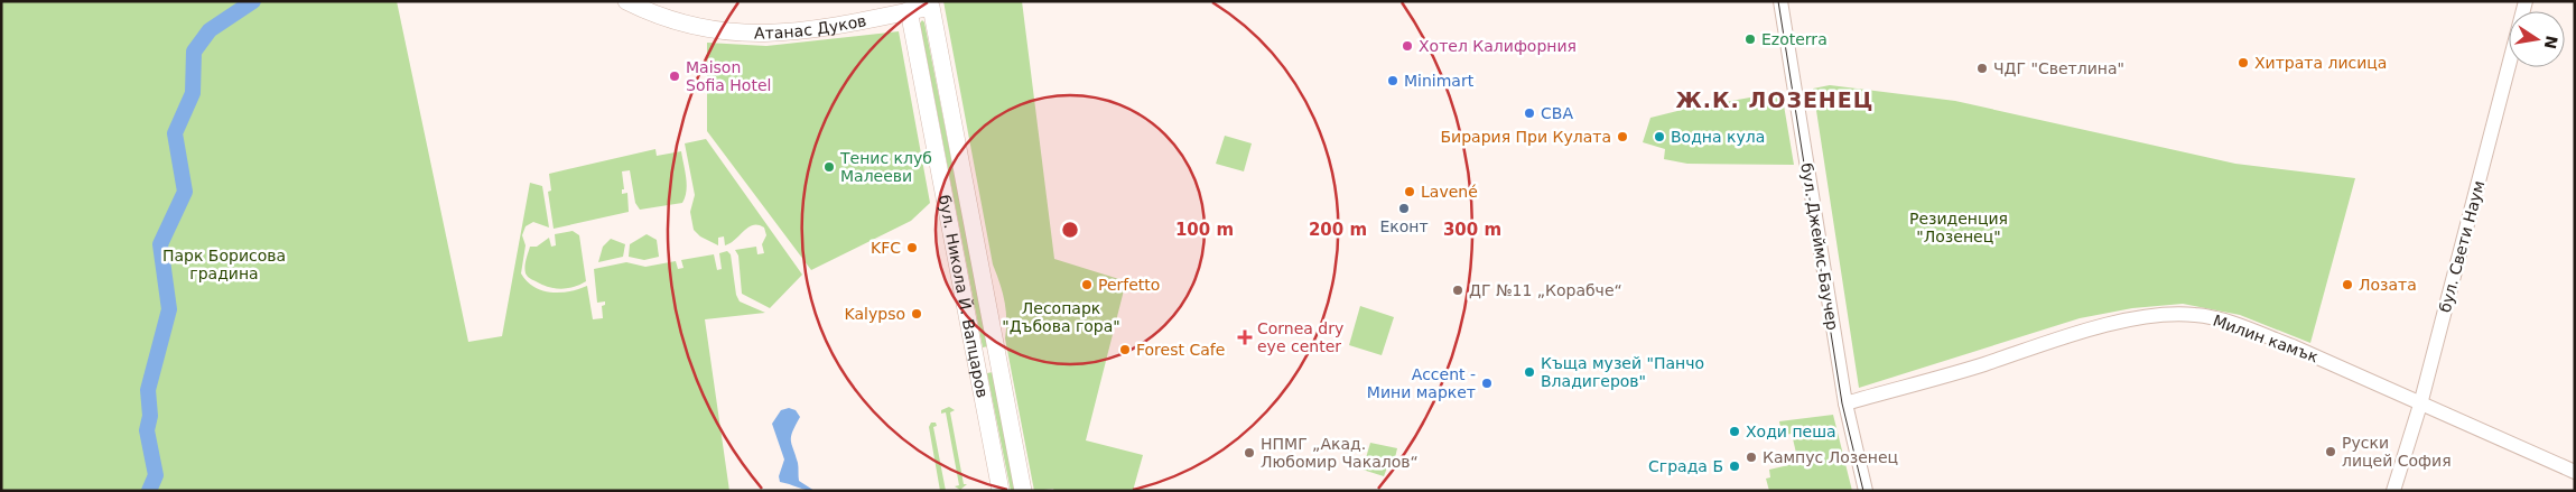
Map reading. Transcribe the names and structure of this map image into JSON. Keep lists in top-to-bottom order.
{
  "streets": {
    "main road": ["Атанас Дуков", "бул. Никола Й. Вапцаров"],
    "street": ["бул. Джеймс Баучер", "бул. Свети Наум", "Милин камък"]
  },
  "crossings": [
    ["Атанас Дуков", "бул. Никола Й. Вапцаров"],
    ["бул. Джеймс Баучер", "Милин камък"],
    ["бул. Свети Наум", "Милин камък"]
  ],
  "districts": ["Ж.К. ЛОЗЕНЕЦ"],
  "parks": ["Резиденция \"Лозенец\"", "Парк Борисова градина", "Лесопарк \"Дъбова гора\""],
  "places": {
    "other": [
      "Ezoterra",
      "Хотел Калифорния",
      "Хитрата лисица",
      "ЧДГ \"Светлина\"",
      "Maison Sofia Hotel",
      "Minimart",
      "CBA",
      "Бирария При Кулата",
      "Водна кула",
      "Тенис клуб Малееви",
      "Lavené",
      "Еконт",
      "KFC",
      "Perfetto",
      "Лозата",
      "ДГ №11 „Корабче“",
      "Kalypso",
      "Forest Cafe",
      "Къща музей \"Панчо Владигеров\"",
      "Accent - Мини маркет",
      "Ходи пеша",
      "Руски лицей София",
      "НПМГ „Акад. Любомир Чакалов“",
      "Кампус Лозенец",
      "Сграда Б"
    ],
    "health": ["Cornea dry eye center"]
  },
  "north": "right",
  "rings": ["100 m", "200 m", "300 m"]
}
